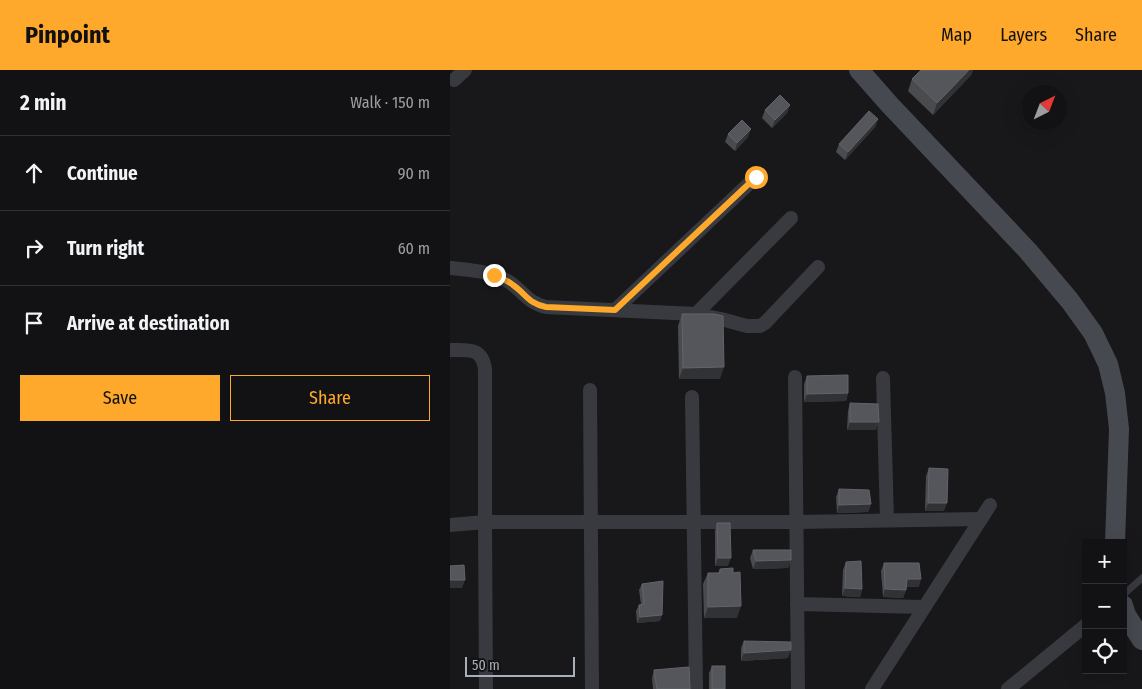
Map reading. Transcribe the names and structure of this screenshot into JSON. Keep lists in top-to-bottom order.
{
  "scale_bar": "50 m",
  "north": "top right",
  "page": {
    "header": "Pinpoint",
    "nav": ["Map", "Layers", "Share"],
    "heading": ["2 min", "Walk · 150 m"],
    "list": [
      ["Continue", "90 m"],
      ["Turn right", "60 m"],
      "Arrive at destination"
    ],
    "buttons": ["Save", "Share"],
    "map_buttons": ["+", "−"],
    "scale": "50 m"
  }
}
